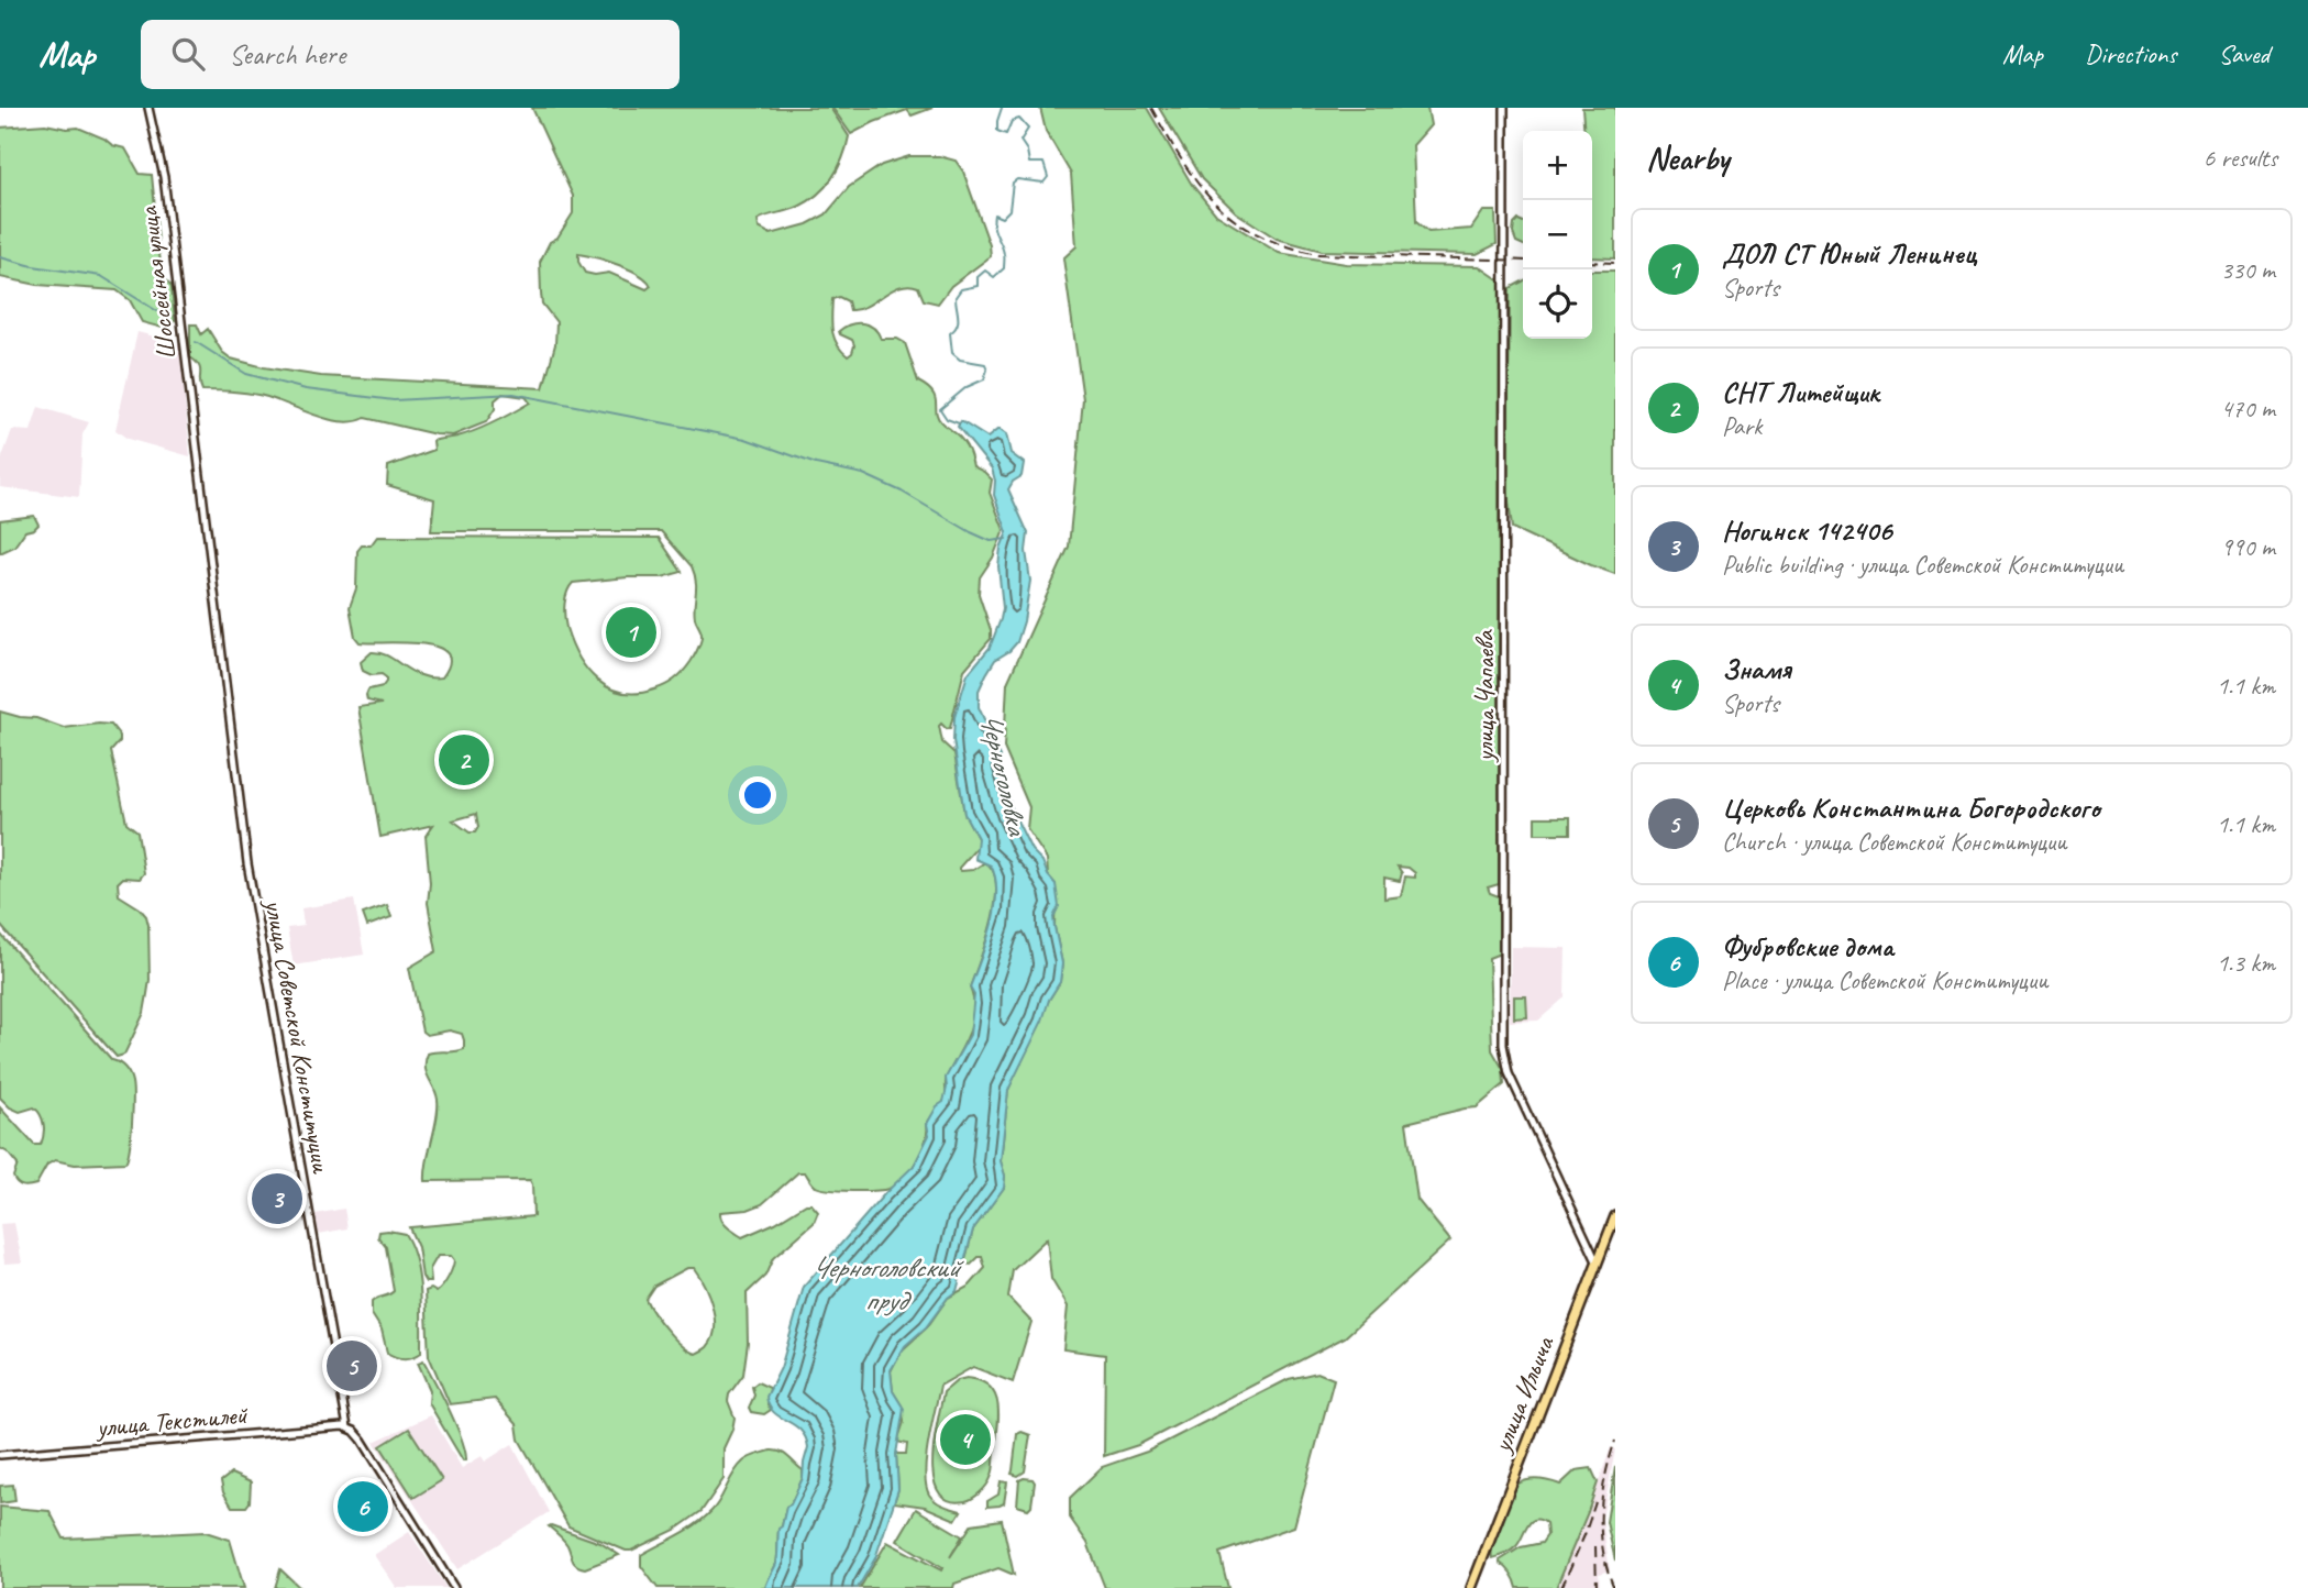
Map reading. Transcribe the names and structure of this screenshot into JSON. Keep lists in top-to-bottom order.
{
  "streets": {
    "main road": ["улица Ильича"],
    "street": [
      "Шоссейная улица",
      "улица Чапаева",
      "улица Советской Конституции",
      "улица Текстилей"
    ]
  },
  "crossings": [
    ["Шоссейная улица", "улица Советской Конституции"],
    ["улица Чапаева", "улица Ильича"],
    ["улица Советской Конституции", "улица Текстилей"]
  ],
  "water": ["Черноголовка", "Черноголовский пруд"],
  "page": {
    "header": "Map",
    "search": "Search here",
    "nav": ["Map", "Directions", "Saved"],
    "heading": ["Nearby", "6 results"],
    "map_buttons": ["+", "−"],
    "list": [
      {
        "mark": "1",
        "name": "ДОЛ СТ Юный Ленинец",
        "note": "Sports",
        "value": "330 m"
      },
      {
        "mark": "2",
        "name": "СНТ Литейщик",
        "note": "Park",
        "value": "470 m"
      },
      {
        "mark": "3",
        "name": "Ногинск 142406",
        "note": "Public building · улица Советской Конституции",
        "value": "990 m"
      },
      {
        "mark": "4",
        "name": "Знамя",
        "note": "Sports",
        "value": "1.1 km"
      },
      {
        "mark": "5",
        "name": "Церковь Константина Богородского",
        "note": "Church · улица Советской Конституции",
        "value": "1.1 km"
      },
      {
        "mark": "6",
        "name": "Фубровские дома",
        "note": "Place · улица Советской Конституции",
        "value": "1.3 km"
      }
    ],
    "pins": [
      "1",
      "2",
      "3",
      "5",
      "4",
      "6"
    ]
  }
}
